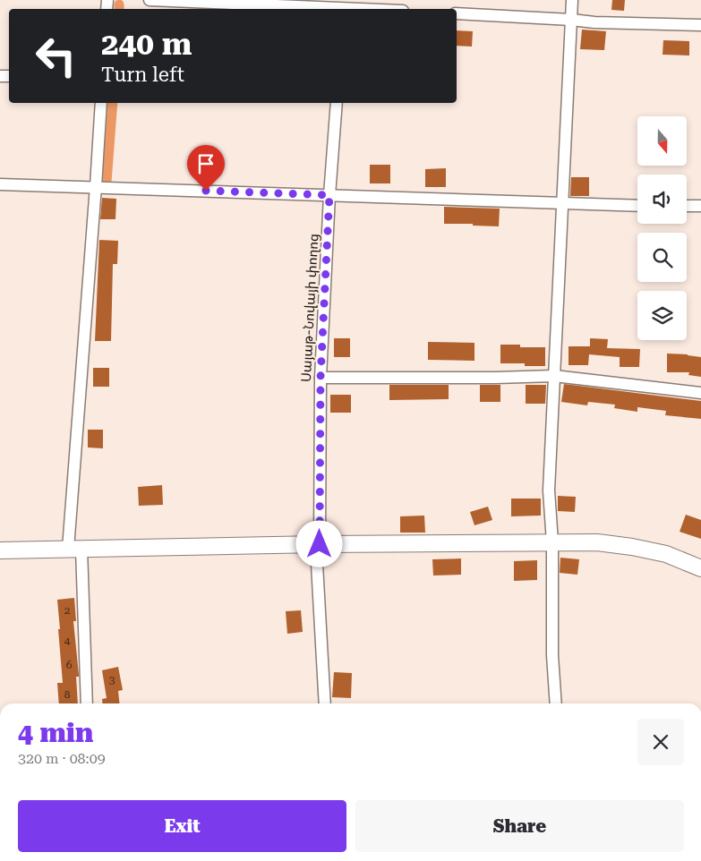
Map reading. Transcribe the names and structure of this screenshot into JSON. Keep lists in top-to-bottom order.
{
  "streets": {
    "street": ["Սայաթ-Նովայի փողոց"]
  },
  "house_numbers": [
    "2",
    "4",
    "6",
    "3",
    "8"
  ],
  "north": "bottom",
  "page": {
    "turn": ["240 m", "Turn left"],
    "heading": ["4 min", "320 m · 08:09"],
    "buttons": ["Exit", "Share"]
  }
}
